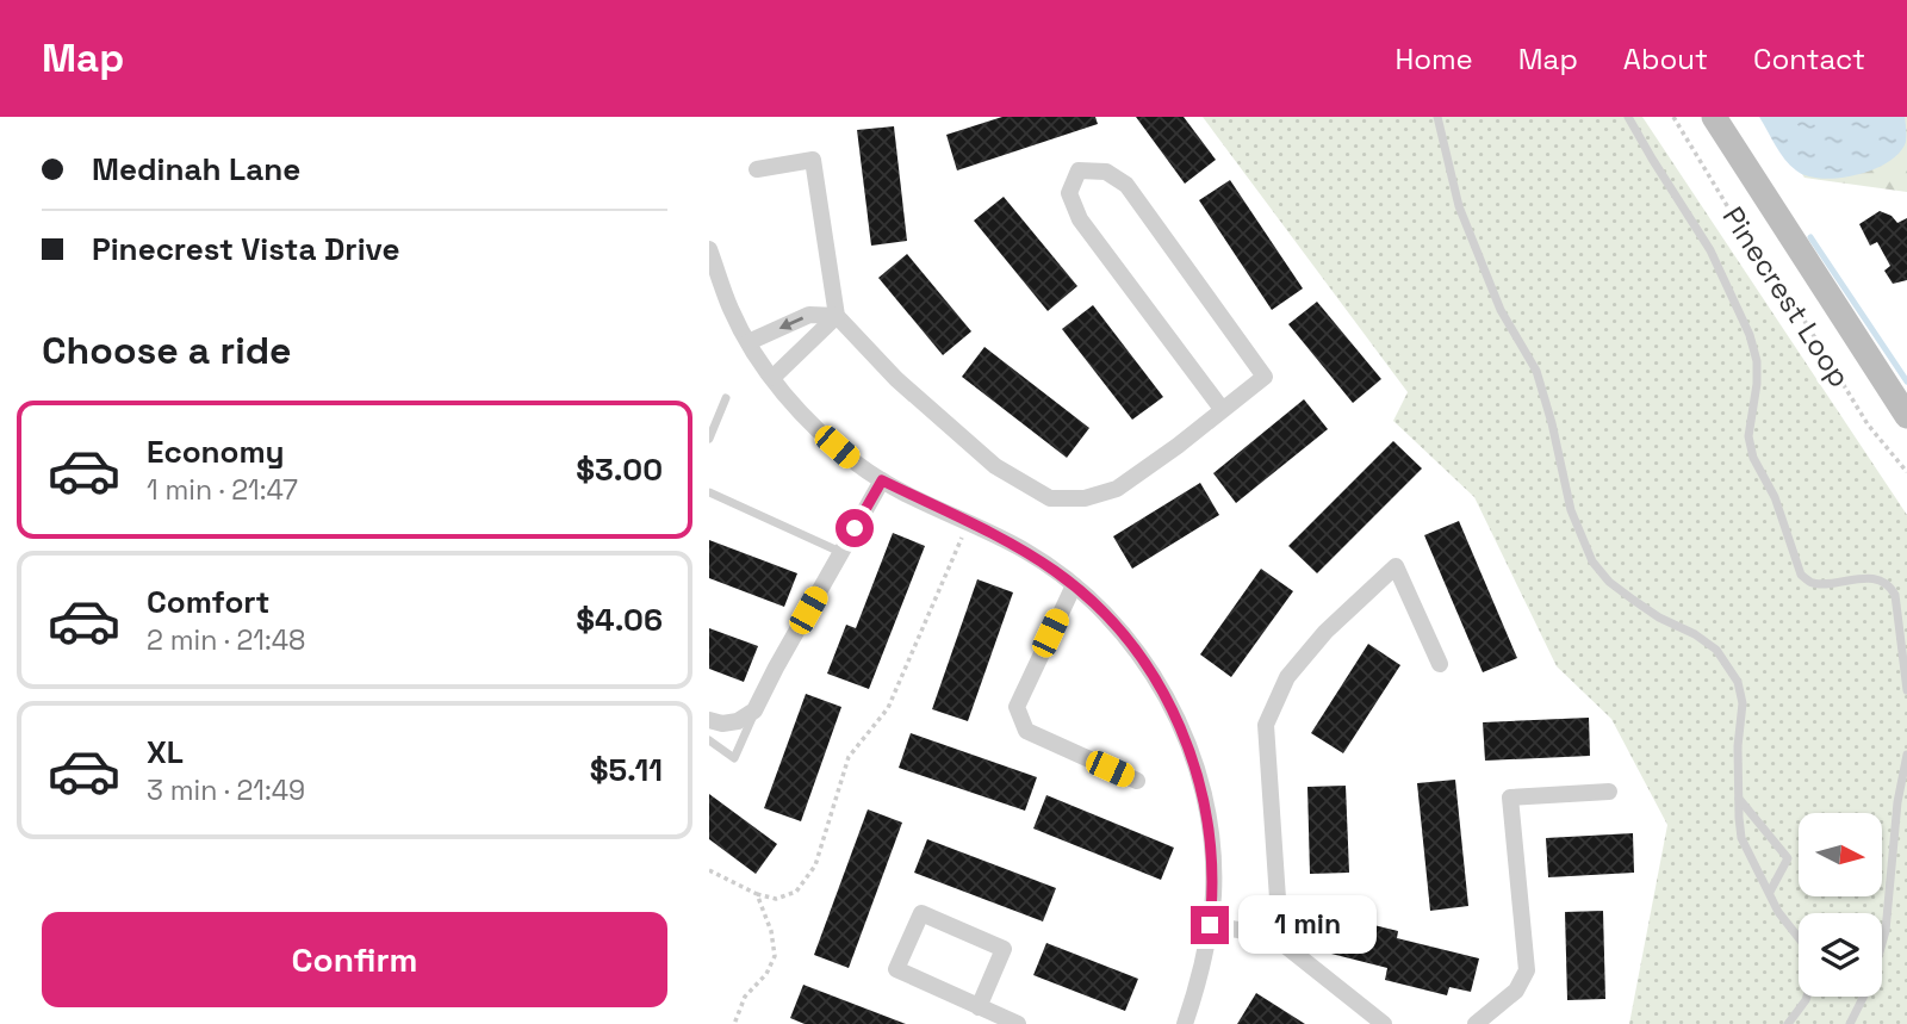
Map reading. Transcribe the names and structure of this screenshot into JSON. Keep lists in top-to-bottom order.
{
  "streets": {
    "path": ["Pinecrest Loop"]
  },
  "north": "right",
  "page": {
    "header": "Map",
    "nav": [
      "Home",
      "Map",
      "About",
      "Contact"
    ],
    "banner": ["Medinah Lane", "Pinecrest Vista Drive"],
    "heading": "Choose a ride",
    "list": [
      {
        "name": "Economy",
        "note": "1 min · 21:47",
        "value": "$3.00"
      },
      {
        "name": "Comfort",
        "note": "2 min · 21:48",
        "value": "$4.06"
      },
      {
        "name": "XL",
        "note": "3 min · 21:49",
        "value": "$5.11"
      }
    ],
    "buttons": "Confirm",
    "bubble": "1 min"
  }
}
